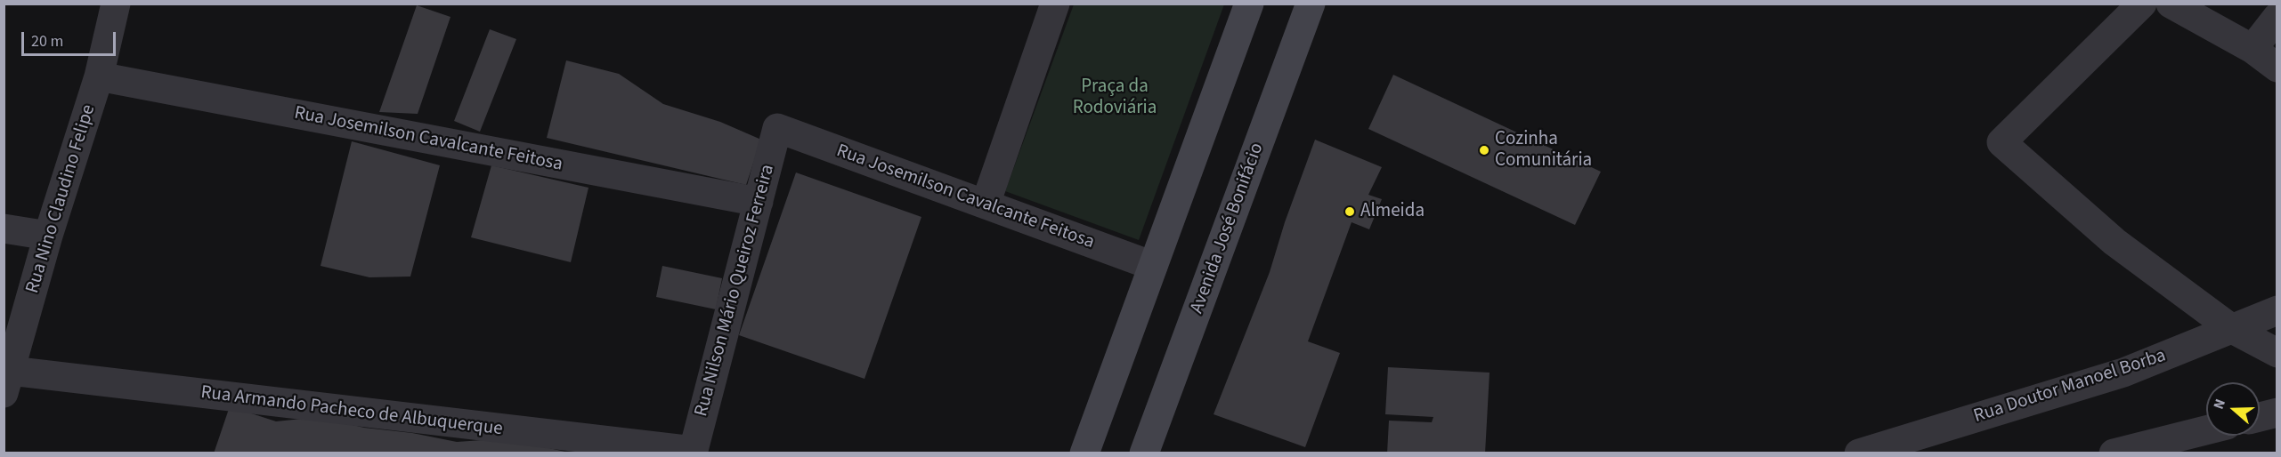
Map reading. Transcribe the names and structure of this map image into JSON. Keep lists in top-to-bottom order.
{
  "streets": {
    "main road": ["Avenida José Bonifácio"],
    "street": [
      "Rua Josemilson Cavalcante Feitosa",
      "Rua Nino Claudino Felipe",
      "Rua Nilson Mário Queiroz Ferreira",
      "Rua Doutor Manoel Borba",
      "Rua Armando Pacheco de Albuquerque"
    ]
  },
  "crossings": [
    ["Rua Josemilson Cavalcante Feitosa", "Rua Nino Claudino Felipe"],
    ["Rua Josemilson Cavalcante Feitosa", "Rua Nilson Mário Queiroz Ferreira"],
    ["Rua Nino Claudino Felipe", "Rua Armando Pacheco de Albuquerque"],
    ["Rua Nilson Mário Queiroz Ferreira", "Rua Armando Pacheco de Albuquerque"]
  ],
  "parks": ["Praça da Rodoviária"],
  "places": ["Cozinha Comunitária", "Almeida"],
  "scale_bar": "20 m",
  "north": "left"
}
